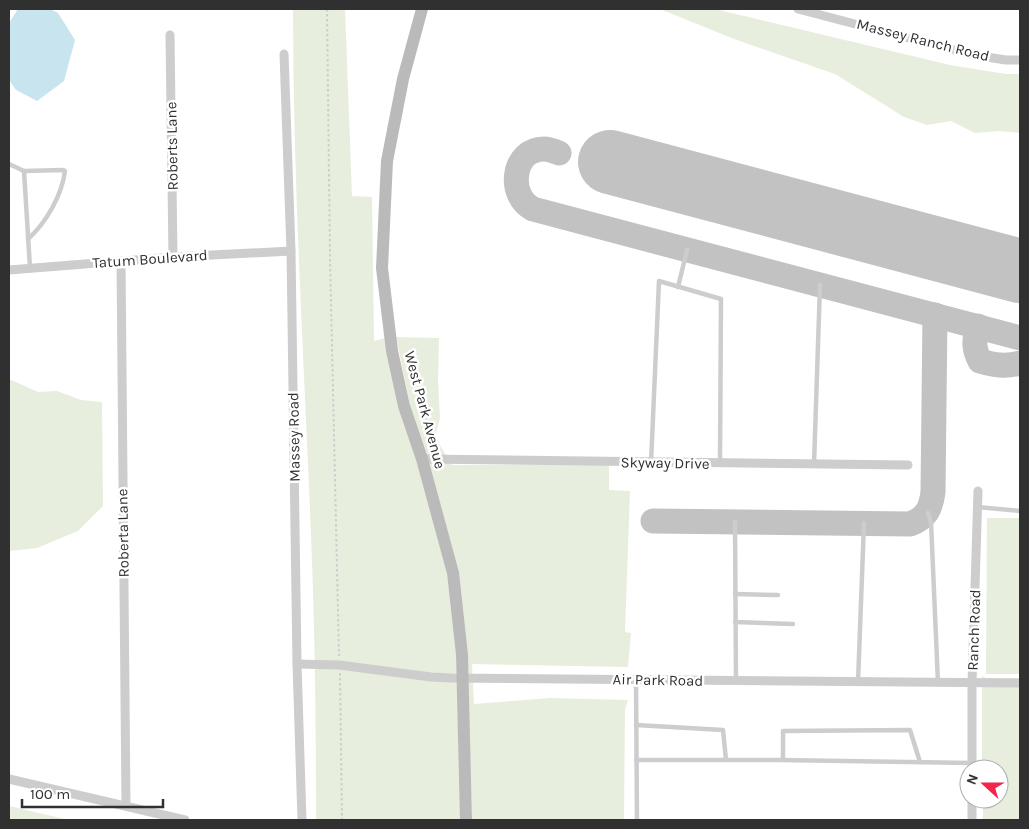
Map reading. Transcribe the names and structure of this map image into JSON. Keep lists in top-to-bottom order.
{
  "streets": {
    "street": [
      "Massey Ranch Road",
      "Roberts Lane",
      "Tatum Boulevard",
      "West Park Avenue",
      "Massey Road",
      "Skyway Drive",
      "Roberta Lane",
      "Ranch Road",
      "Air Park Road"
    ]
  },
  "crossings": [
    ["Roberts Lane", "Tatum Boulevard"],
    ["Tatum Boulevard", "Massey Road"],
    ["Tatum Boulevard", "Roberta Lane"],
    ["West Park Avenue", "Skyway Drive"],
    ["West Park Avenue", "Air Park Road"],
    ["Massey Road", "Air Park Road"],
    ["Ranch Road", "Air Park Road"]
  ],
  "scale_bar": "100 m",
  "north": "left"
}
